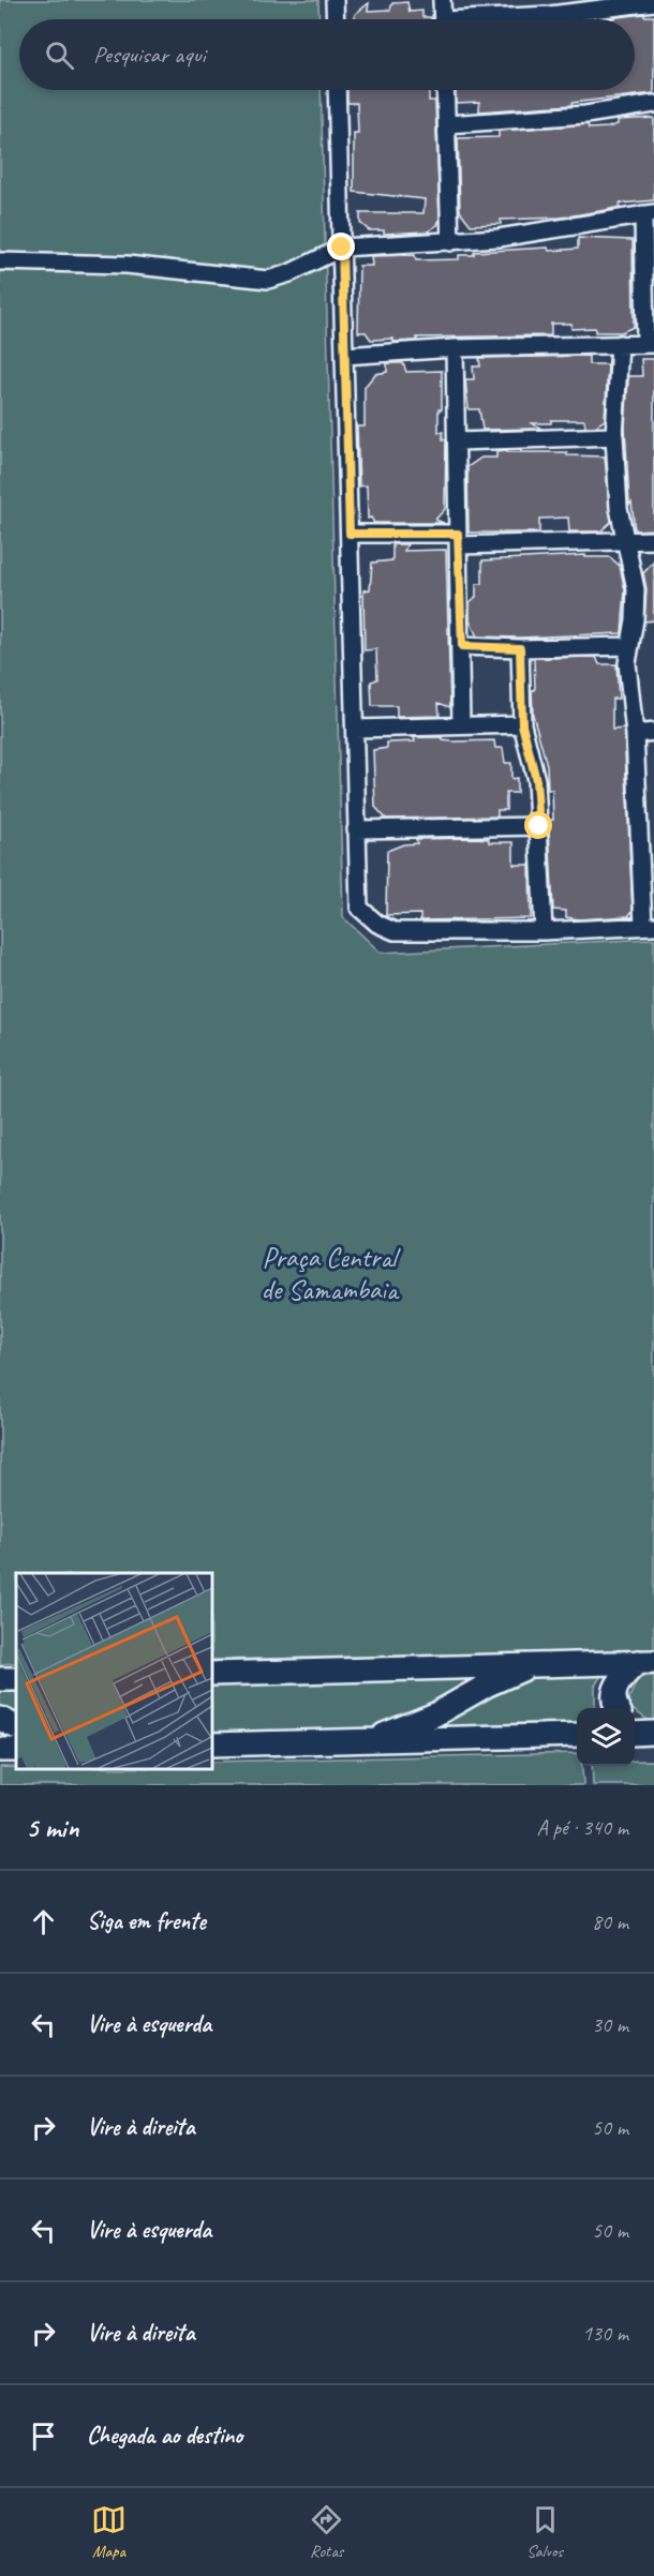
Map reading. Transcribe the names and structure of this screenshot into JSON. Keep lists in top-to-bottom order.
{
  "parks": ["Praça Central de Samambaia"],
  "page": {
    "search": "Pesquisar aqui",
    "heading": ["5 min", "A pé · 340 m"],
    "list": [
      ["Siga em frente", "80 m"],
      ["Vire à esquerda", "30 m"],
      ["Vire à direita", "50 m"],
      ["Vire à esquerda", "50 m"],
      ["Vire à direita", "130 m"],
      "Chegada ao destino"
    ],
    "nav": ["Mapa", "Rotas", "Salvos"]
  }
}
